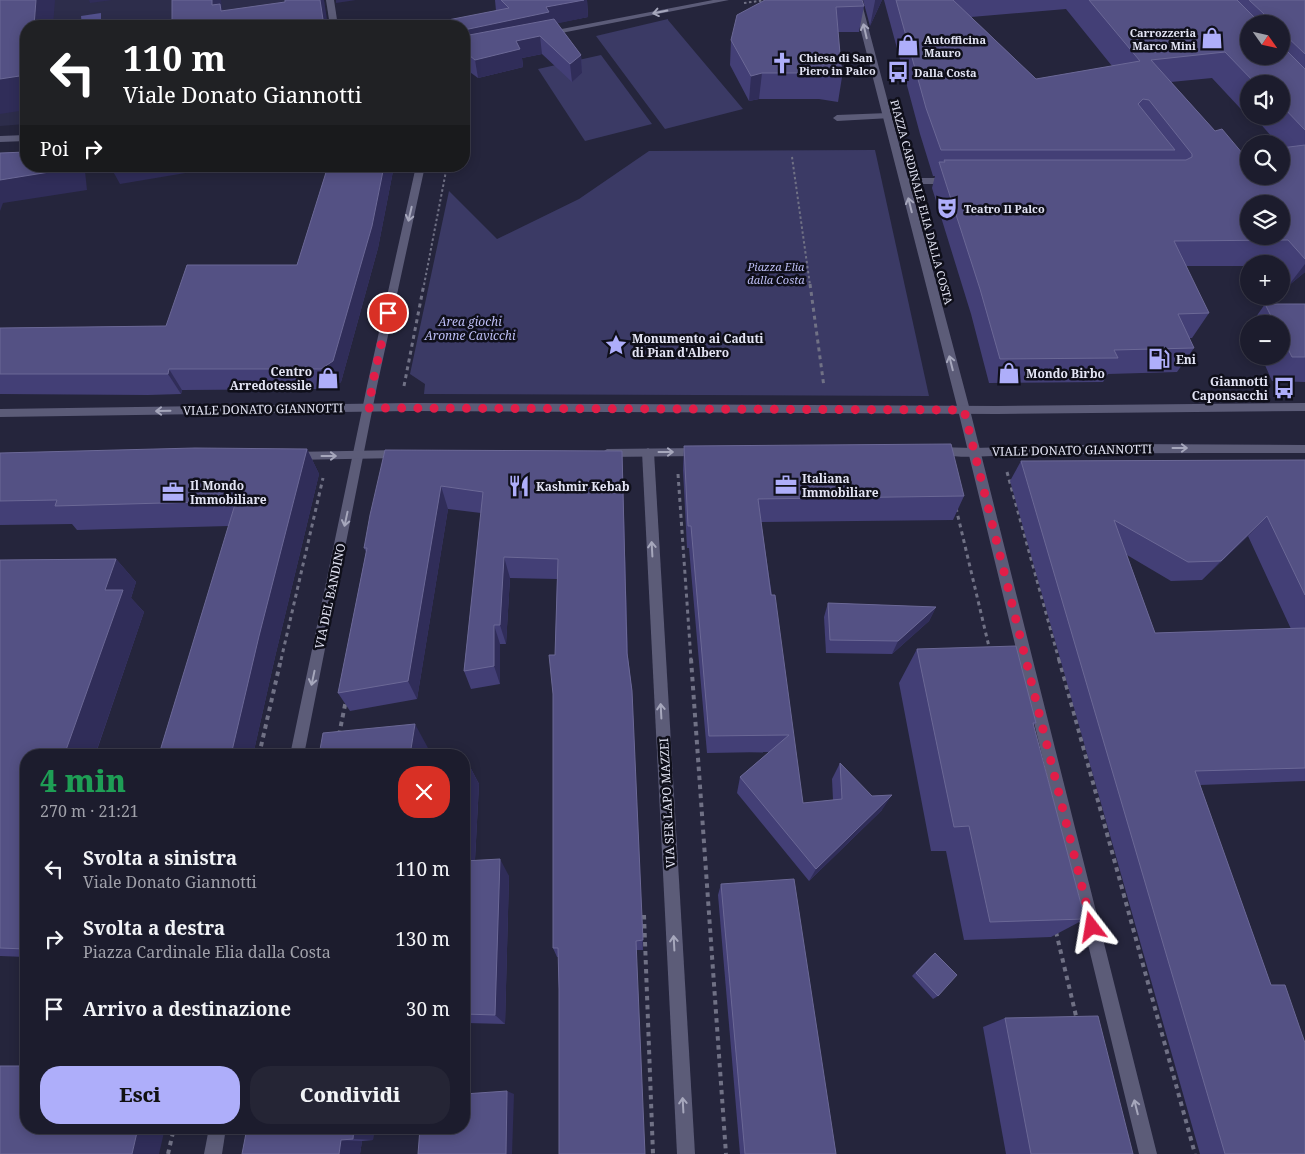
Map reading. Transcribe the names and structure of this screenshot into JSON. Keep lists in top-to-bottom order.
{
  "streets": {
    "street": [
      "PIAZZA CARDINALE ELIA DALLA COSTA",
      "VIALE DONATO GIANNOTTI",
      "VIA DEL BANDINO",
      "VIA SER LAPO MAZZEI"
    ]
  },
  "crossings": [
    ["PIAZZA CARDINALE ELIA DALLA COSTA", "VIALE DONATO GIANNOTTI"],
    ["VIALE DONATO GIANNOTTI", "VIA DEL BANDINO"]
  ],
  "one_way": ["PIAZZA CARDINALE ELIA DALLA COSTA", "VIA DEL BANDINO", "VIA SER LAPO MAZZEI"],
  "parks": ["Piazza Elia dalla Costa", "Area giochi Aronne Cavicchi"],
  "places": {
    "shop": [
      "Carrozzeria Marco Mini",
      "Autofficina Mauro",
      "Mondo Birbo",
      "Centro Arredotessile"
    ],
    "church": ["Chiesa di San Piero in Palco"],
    "bus stop": ["Dalla Costa", "Giannotti Caponsacchi"],
    "theatre": ["Teatro Il Palco"],
    "place": ["Monumento ai Caduti di Pian d'Albero"],
    "fuel station": ["Eni"],
    "office": ["Italiana Immobiliare", "Il Mondo Immobiliare"],
    "restaurant": ["Kashmir Kebab"]
  },
  "north": "bottom right",
  "page": {
    "map_buttons": ["+", "−"],
    "turn": ["110 m", "Viale Donato Giannotti"],
    "then": "Poi",
    "heading": ["4 min", "270 m · 21:21"],
    "list": [
      {
        "name": "Svolta a sinistra",
        "note": "Viale Donato Giannotti",
        "value": "110 m"
      },
      {
        "name": "Svolta a destra",
        "note": "Piazza Cardinale Elia dalla Costa",
        "value": "130 m"
      },
      {
        "name": "Arrivo a destinazione",
        "value": "30 m"
      }
    ],
    "buttons": ["Esci", "Condividi"]
  }
}
